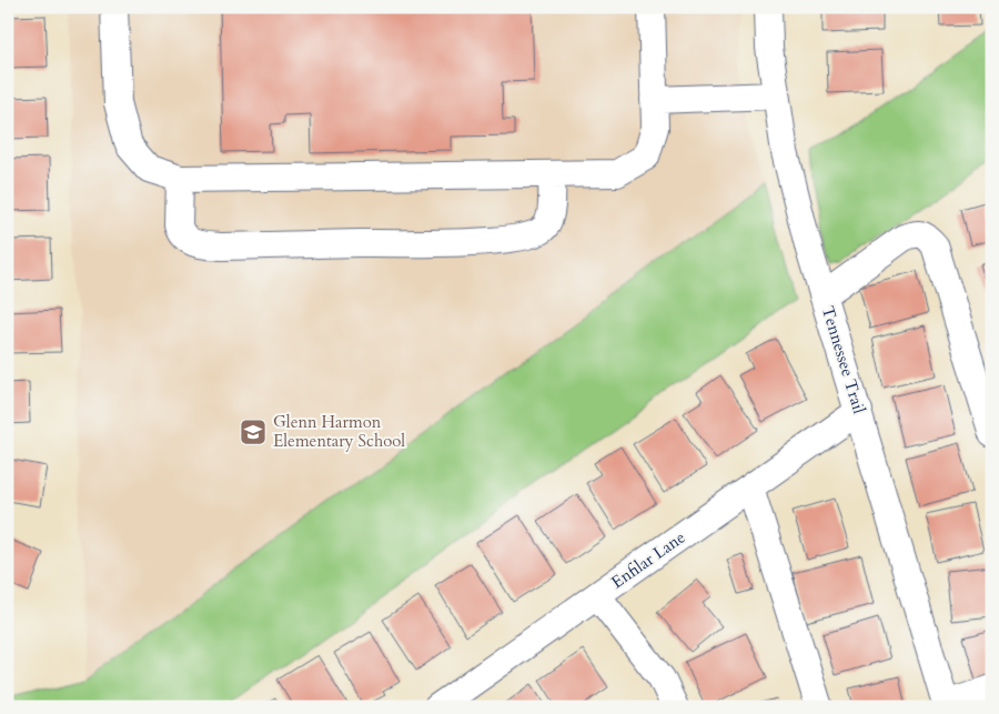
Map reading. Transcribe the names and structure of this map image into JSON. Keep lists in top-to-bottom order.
{
  "streets": {
    "street": ["Tennessee Trail", "Enfilar Lane"]
  },
  "crossings": [
    ["Tennessee Trail", "Enfilar Lane"]
  ],
  "places": {
    "school or university": ["Glenn Harmon Elementary School"]
  }
}
